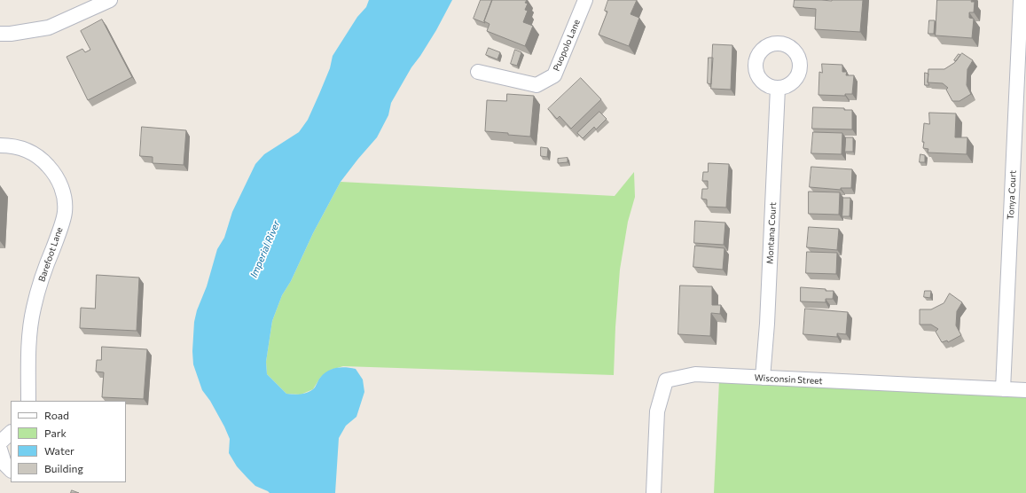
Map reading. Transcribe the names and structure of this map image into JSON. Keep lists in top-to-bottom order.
{
  "streets": {
    "street": [
      "Puopolo Lane",
      "Tonya Court",
      "Montana Court",
      "Barefoot Lane",
      "Wisconsin Street"
    ]
  },
  "crossings": [
    ["Tonya Court", "Wisconsin Street"],
    ["Montana Court", "Wisconsin Street"]
  ],
  "water": ["Imperial River"],
  "legend": [
    "Road",
    "Park",
    "Water",
    "Building"
  ]
}
